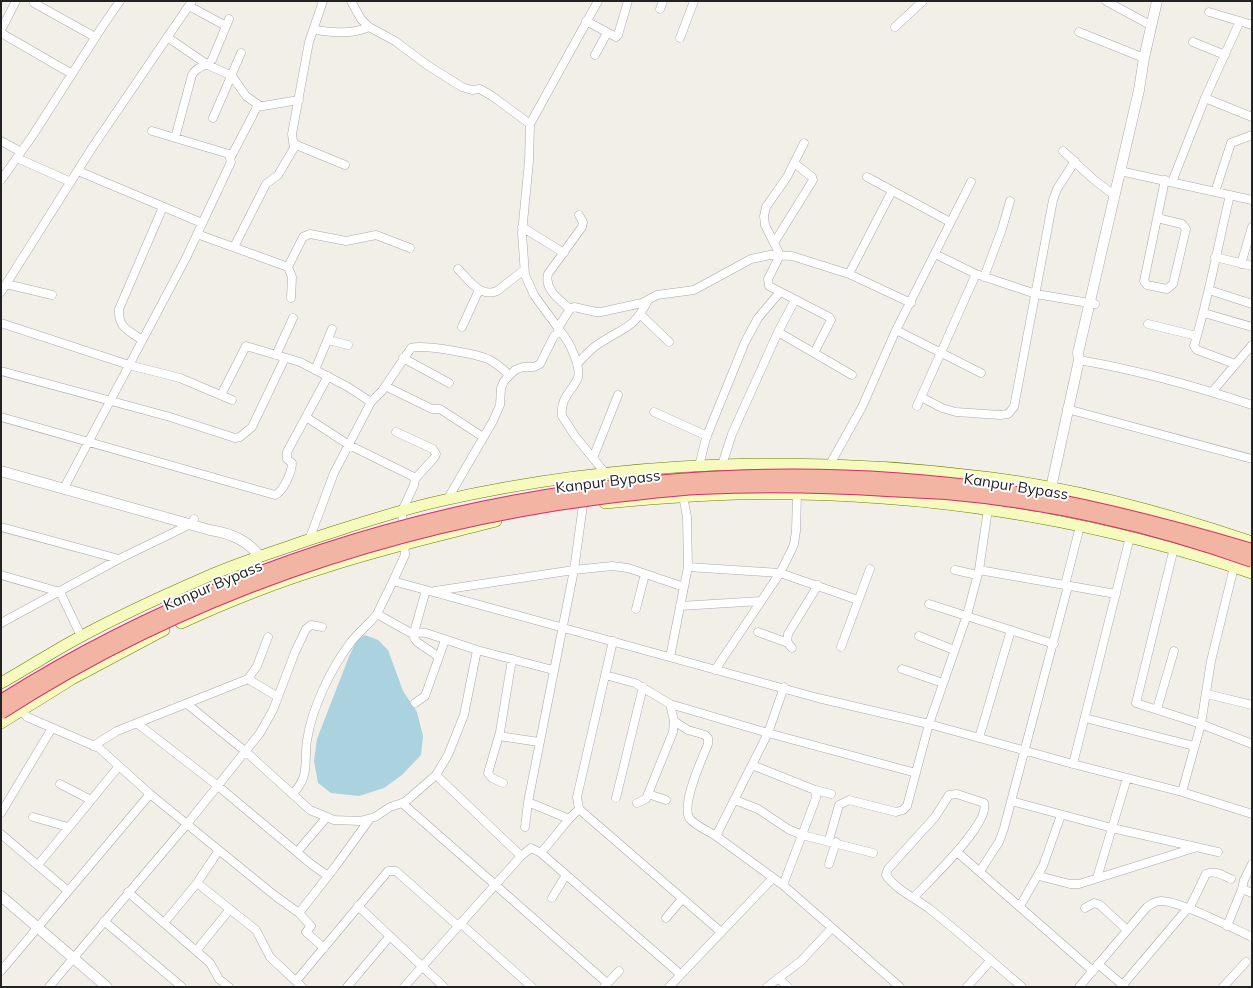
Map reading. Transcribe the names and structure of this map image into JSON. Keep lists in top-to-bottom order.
{
  "streets": {
    "highway": ["Kanpur Bypass"]
  }
}
